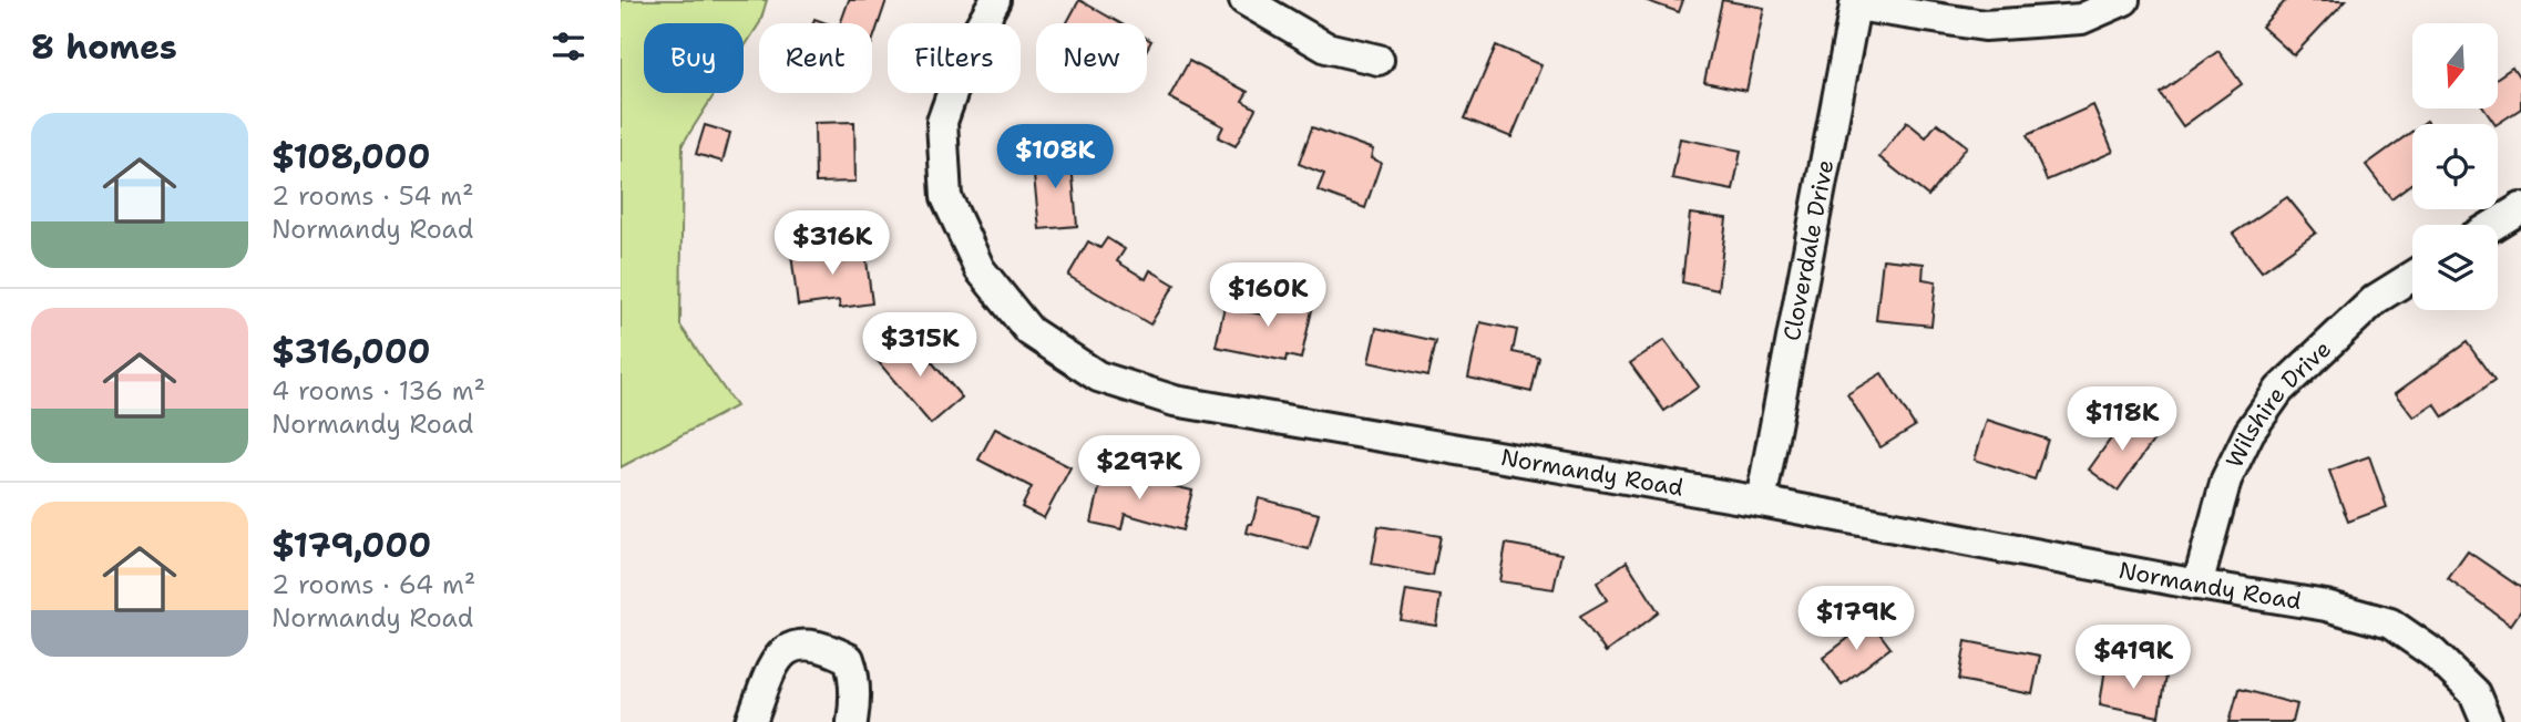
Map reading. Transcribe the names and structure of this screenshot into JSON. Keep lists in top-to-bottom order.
{
  "streets": {
    "street": ["Cloverdale Drive", "Wilshire Drive", "Normandy Road"]
  },
  "crossings": [
    ["Cloverdale Drive", "Normandy Road"],
    ["Wilshire Drive", "Normandy Road"]
  ],
  "north": "bottom",
  "page": {
    "heading": "8 homes",
    "chip": [
      "Buy",
      "Rent",
      "Filters",
      "New"
    ],
    "list": [
      {
        "name": "$108,000",
        "note": "2 rooms · 54 m² · Normandy Road"
      },
      {
        "name": "$316,000",
        "note": "4 rooms · 136 m² · Normandy Road"
      },
      {
        "name": "$179,000",
        "note": "2 rooms · 64 m² · Normandy Road"
      }
    ],
    "price": [
      "$108K",
      "$316K",
      "$160K",
      "$315K",
      "$118K",
      "$297K",
      "$179K",
      "$419K"
    ]
  }
}
